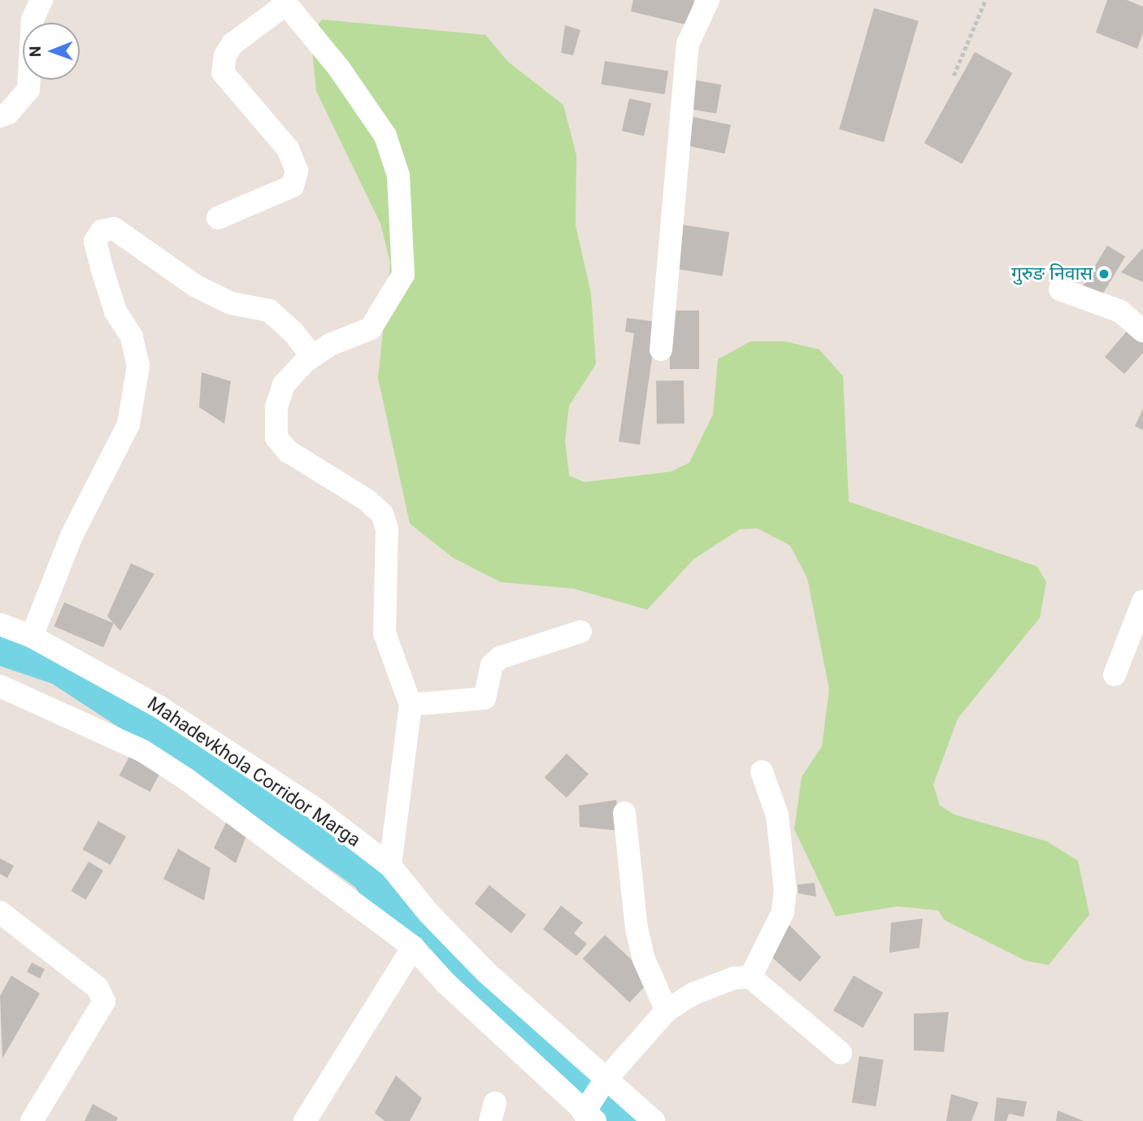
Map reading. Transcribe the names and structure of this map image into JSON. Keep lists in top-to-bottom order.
{
  "streets": {
    "street": ["Mahadevkhola Corridor Marga"]
  },
  "places": ["गुरुङ निवास"],
  "north": "left"
}
